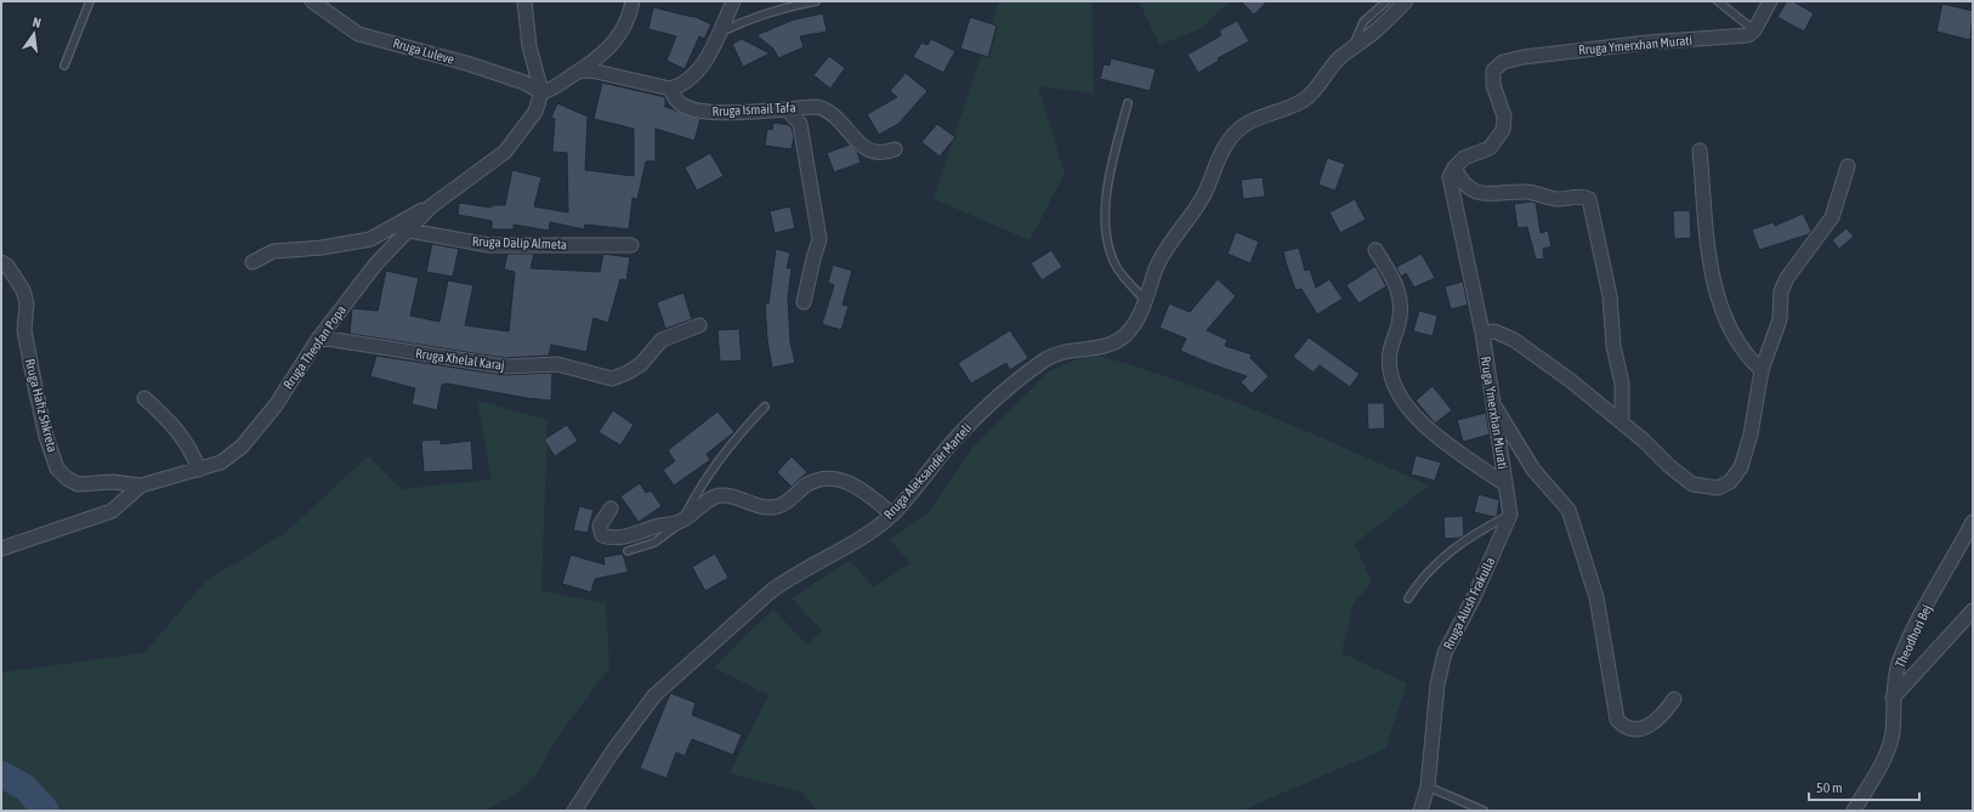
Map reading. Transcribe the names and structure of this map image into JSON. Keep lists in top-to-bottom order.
{
  "streets": {
    "street": [
      "Rruga Ymerxhan Murati",
      "Rruga Luleve",
      "Rruga Ismail Tafa",
      "Rruga Dalip Almeta",
      "Rruga Theofan Popa",
      "Rruga Xhelal Karaj",
      "Rruga Hafiz Shkreta",
      "Rruga Aleksandër Marteli",
      "Rruga Alush Frakulla",
      "Theodhori Bej"
    ]
  },
  "crossings": [
    ["Rruga Luleve", "Rruga Theofan Popa"],
    ["Rruga Dalip Almeta", "Rruga Theofan Popa"],
    ["Rruga Theofan Popa", "Rruga Xhelal Karaj"],
    ["Rruga Theofan Popa", "Rruga Hafiz Shkreta"]
  ],
  "scale_bar": "50 m",
  "north": "top"
}
